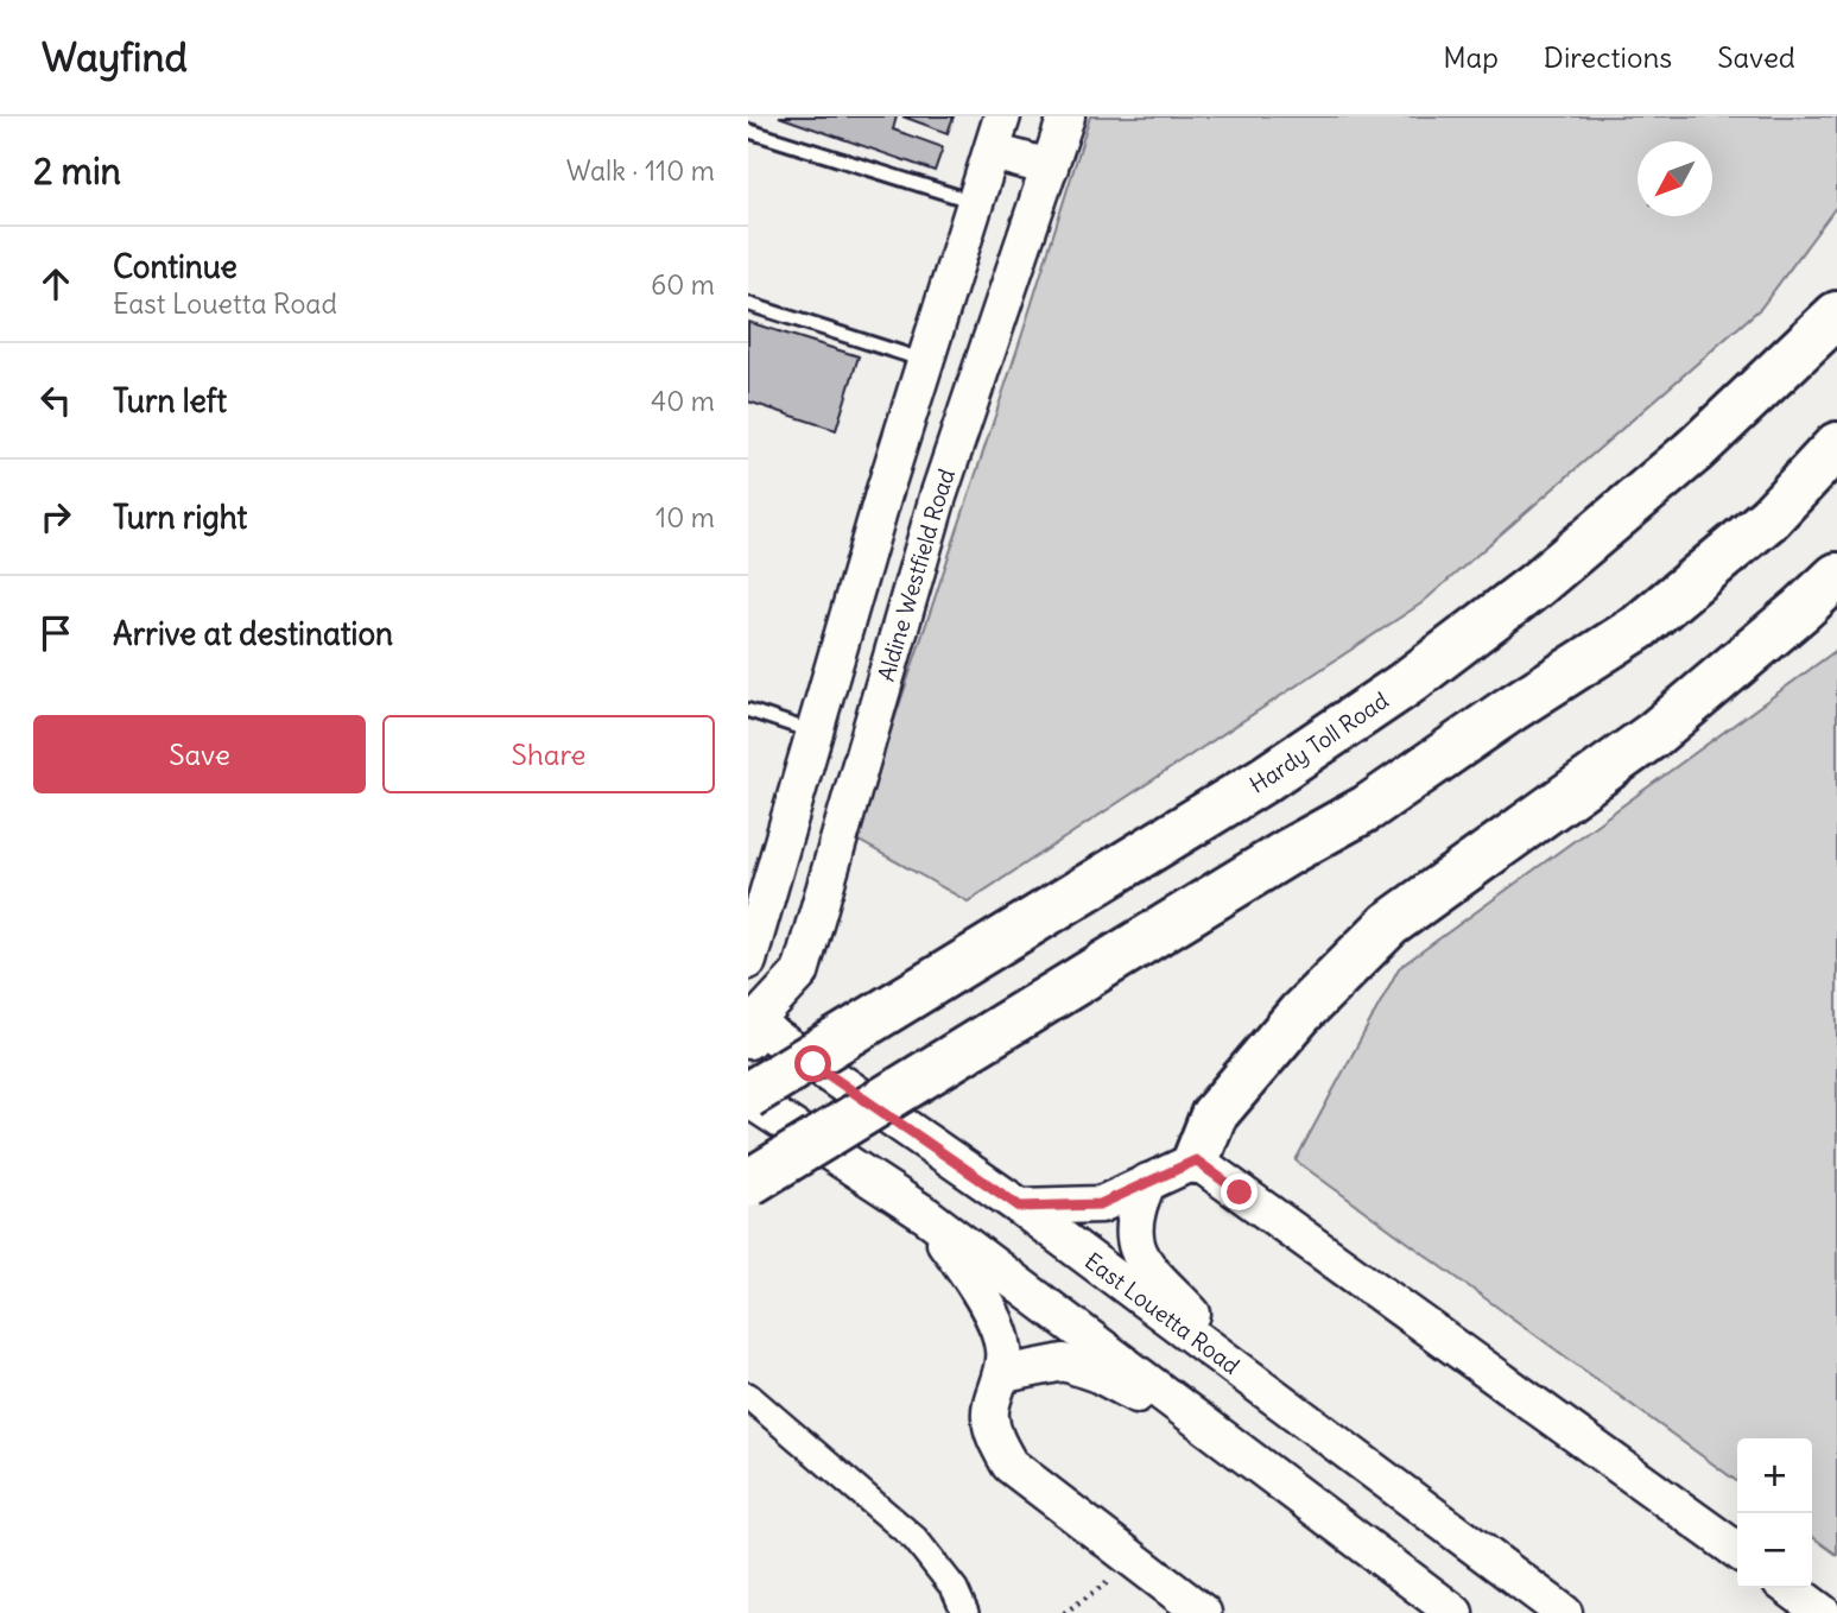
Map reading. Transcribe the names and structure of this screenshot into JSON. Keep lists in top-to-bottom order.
{
  "streets": {
    "highway": ["Hardy Toll Road"],
    "main road": ["Aldine Westfield Road", "East Louetta Road"]
  },
  "crossings": [
    ["Aldine Westfield Road", "East Louetta Road"]
  ],
  "north": "bottom left",
  "page": {
    "header": "Wayfind",
    "nav": ["Map", "Directions", "Saved"],
    "heading": ["2 min", "Walk · 110 m"],
    "list": [
      ["Continue", "East Louetta Road", "60 m"],
      ["Turn left", "40 m"],
      ["Turn right", "10 m"],
      "Arrive at destination"
    ],
    "buttons": ["Save", "Share"],
    "map_buttons": ["+", "−"]
  }
}
